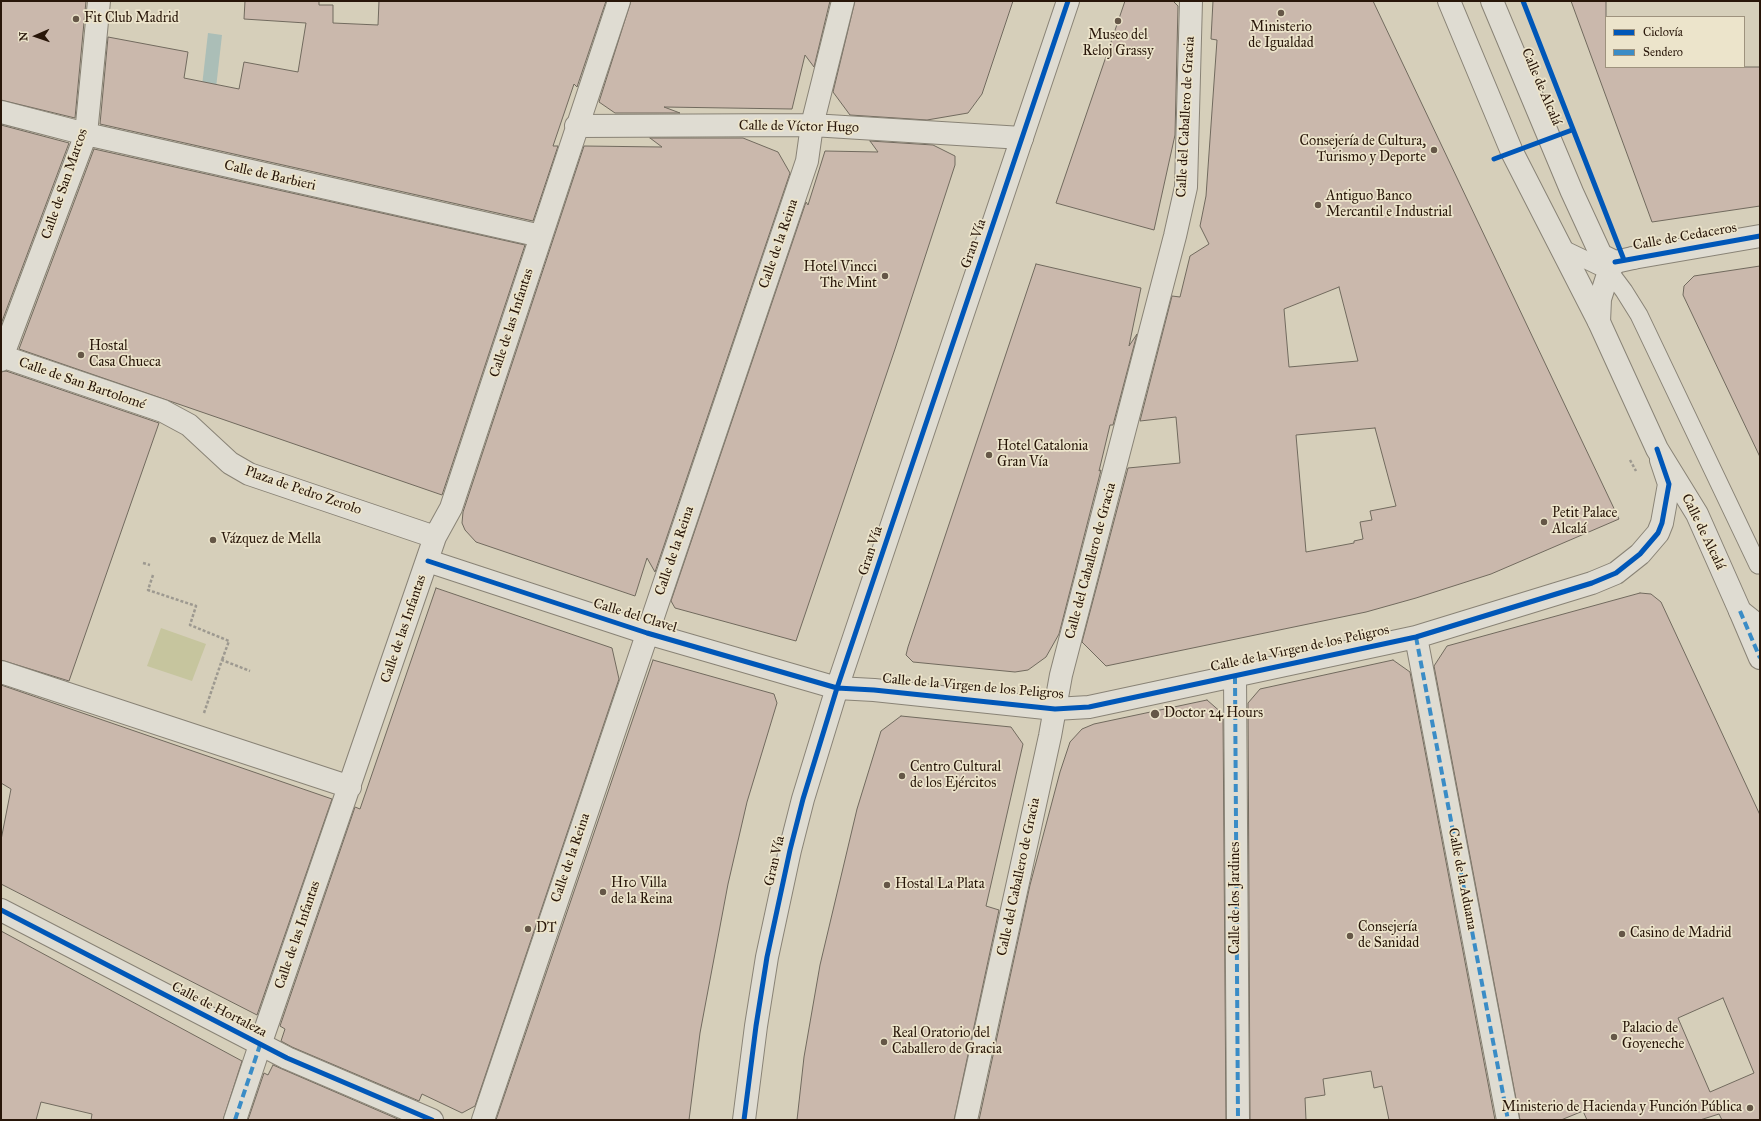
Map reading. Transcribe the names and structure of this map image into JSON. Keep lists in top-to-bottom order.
{
  "streets": {
    "street": [
      "Calle de Alcalá",
      "Calle del Caballero de Gracia",
      "Calle de Víctor Hugo",
      "Calle de Barbieri",
      "Calle de San Marcos",
      "Calle de Cedaceros",
      "Calle de la Reina",
      "Gran Vía",
      "Calle de las Infantas",
      "Calle de San Bartolomé",
      "Plaza de Pedro Zerolo",
      "Calle del Clavel",
      "Calle de la Virgen de los Peligros",
      "Calle de la Aduana",
      "Calle de los Jardines",
      "Calle de Hortaleza"
    ]
  },
  "crossings": [
    ["Calle de Alcalá", "Calle de Cedaceros"],
    ["Calle de Alcalá", "Calle de la Virgen de los Peligros"],
    ["Calle del Caballero de Gracia", "Calle de la Virgen de los Peligros"],
    ["Calle de Víctor Hugo", "Calle de la Reina"],
    ["Calle de Víctor Hugo", "Gran Vía"],
    ["Calle de Víctor Hugo", "Calle de las Infantas"],
    ["Calle de Barbieri", "Calle de San Marcos"],
    ["Calle de Barbieri", "Calle de las Infantas"],
    ["Calle de San Marcos", "Calle de San Bartolomé"],
    ["Calle de la Reina", "Calle del Clavel"],
    ["Gran Vía", "Calle del Clavel"],
    ["Gran Vía", "Calle de la Virgen de los Peligros"],
    ["Calle de las Infantas", "Plaza de Pedro Zerolo"],
    ["Calle de las Infantas", "Calle del Clavel"],
    ["Calle de las Infantas", "Calle de Hortaleza"],
    ["Calle de San Bartolomé", "Plaza de Pedro Zerolo"],
    ["Calle del Clavel", "Calle de la Virgen de los Peligros"],
    ["Calle de la Virgen de los Peligros", "Calle de la Aduana"],
    ["Calle de la Virgen de los Peligros", "Calle de los Jardines"]
  ],
  "places": [
    "Ministerio de Igualdad",
    "Fit Club Madrid",
    "Museo del Reloj Grassy",
    "Consejería de Cultura, Turismo y Deporte",
    "Antiguo Banco Mercantil e Industrial",
    "Hotel Vincci The Mint",
    "Hostal Casa Chueca",
    "Hotel Catalonia Gran Vía",
    "Petit Palace Alcalá",
    "Vázquez de Mella",
    "Doctor 24 Hours",
    "Centro Cultural de los Ejércitos",
    "Hostal La Plata",
    "H10 Villa de la Reina",
    "DT",
    "Casino de Madrid",
    "Consejería de Sanidad",
    "Palacio de Goyeneche",
    "Real Oratorio del Caballero de Gracia",
    "Ministerio de Hacienda y Función Pública"
  ],
  "legend": ["Ciclovía", "Sendero"],
  "north": "left"
}
